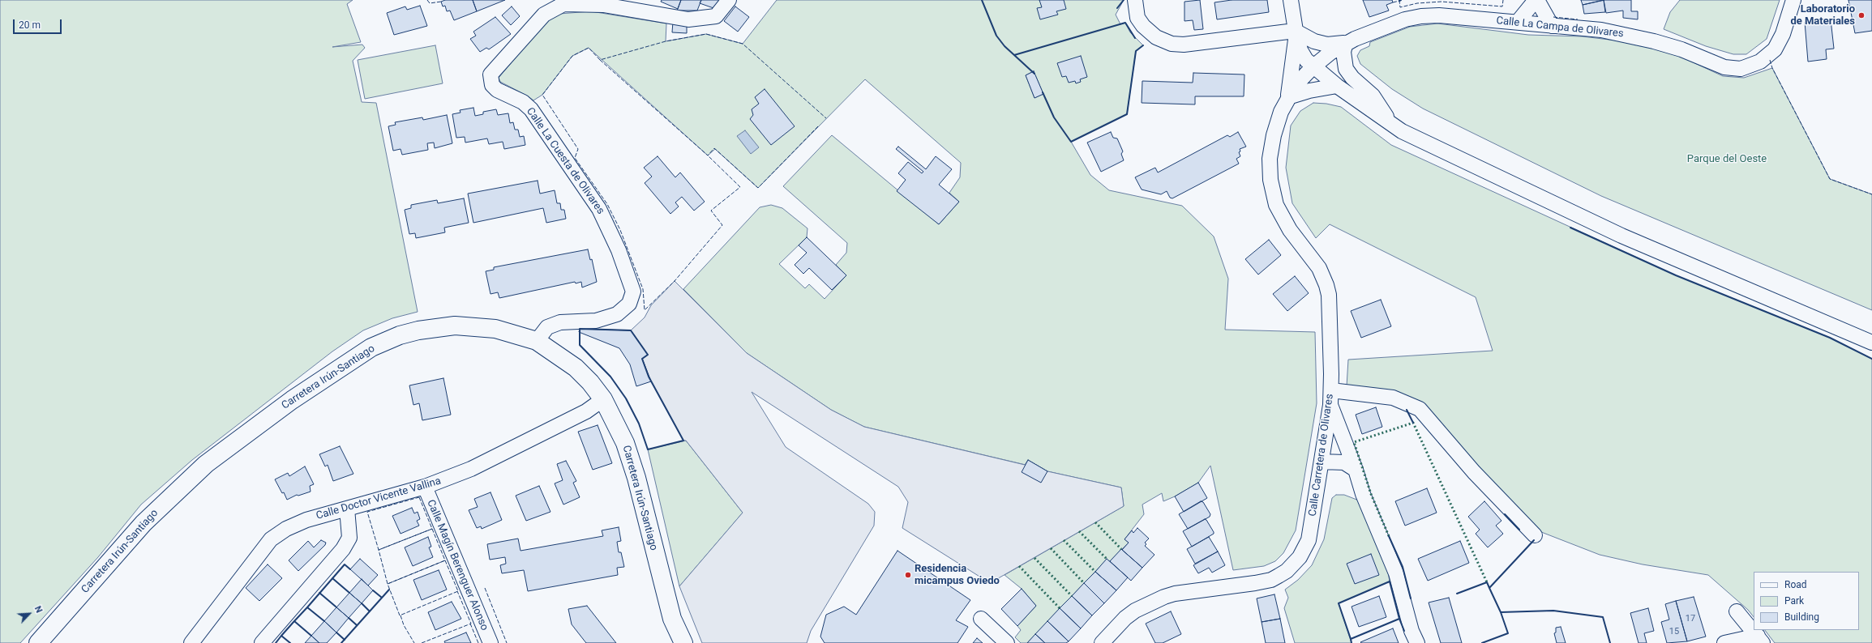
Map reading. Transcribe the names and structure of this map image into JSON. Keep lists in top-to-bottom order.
{
  "streets": {
    "highway": ["Carretera Irún-Santiago"],
    "street": [
      "Calle La Campa de Olivares",
      "Calle La Cuesta de Olivares",
      "Calle Carretera de Olivares",
      "Calle Doctor Vicente Vallina",
      "Calle Magín Berenguer Alonso"
    ]
  },
  "crossings": [
    ["Calle La Campa de Olivares", "Calle Carretera de Olivares"],
    ["Calle La Cuesta de Olivares", "Carretera Irún-Santiago"],
    ["Carretera Irún-Santiago", "Calle Doctor Vicente Vallina"],
    ["Calle Doctor Vicente Vallina", "Calle Magín Berenguer Alonso"]
  ],
  "parks": ["Parque del Oeste"],
  "places": ["Laboratorio de Materiales", "Residencia micampus Oviedo"],
  "house_numbers": ["17", "15"],
  "legend": ["Road", "Park", "Building"],
  "scale_bar": "20 m",
  "north": "top right"
}
